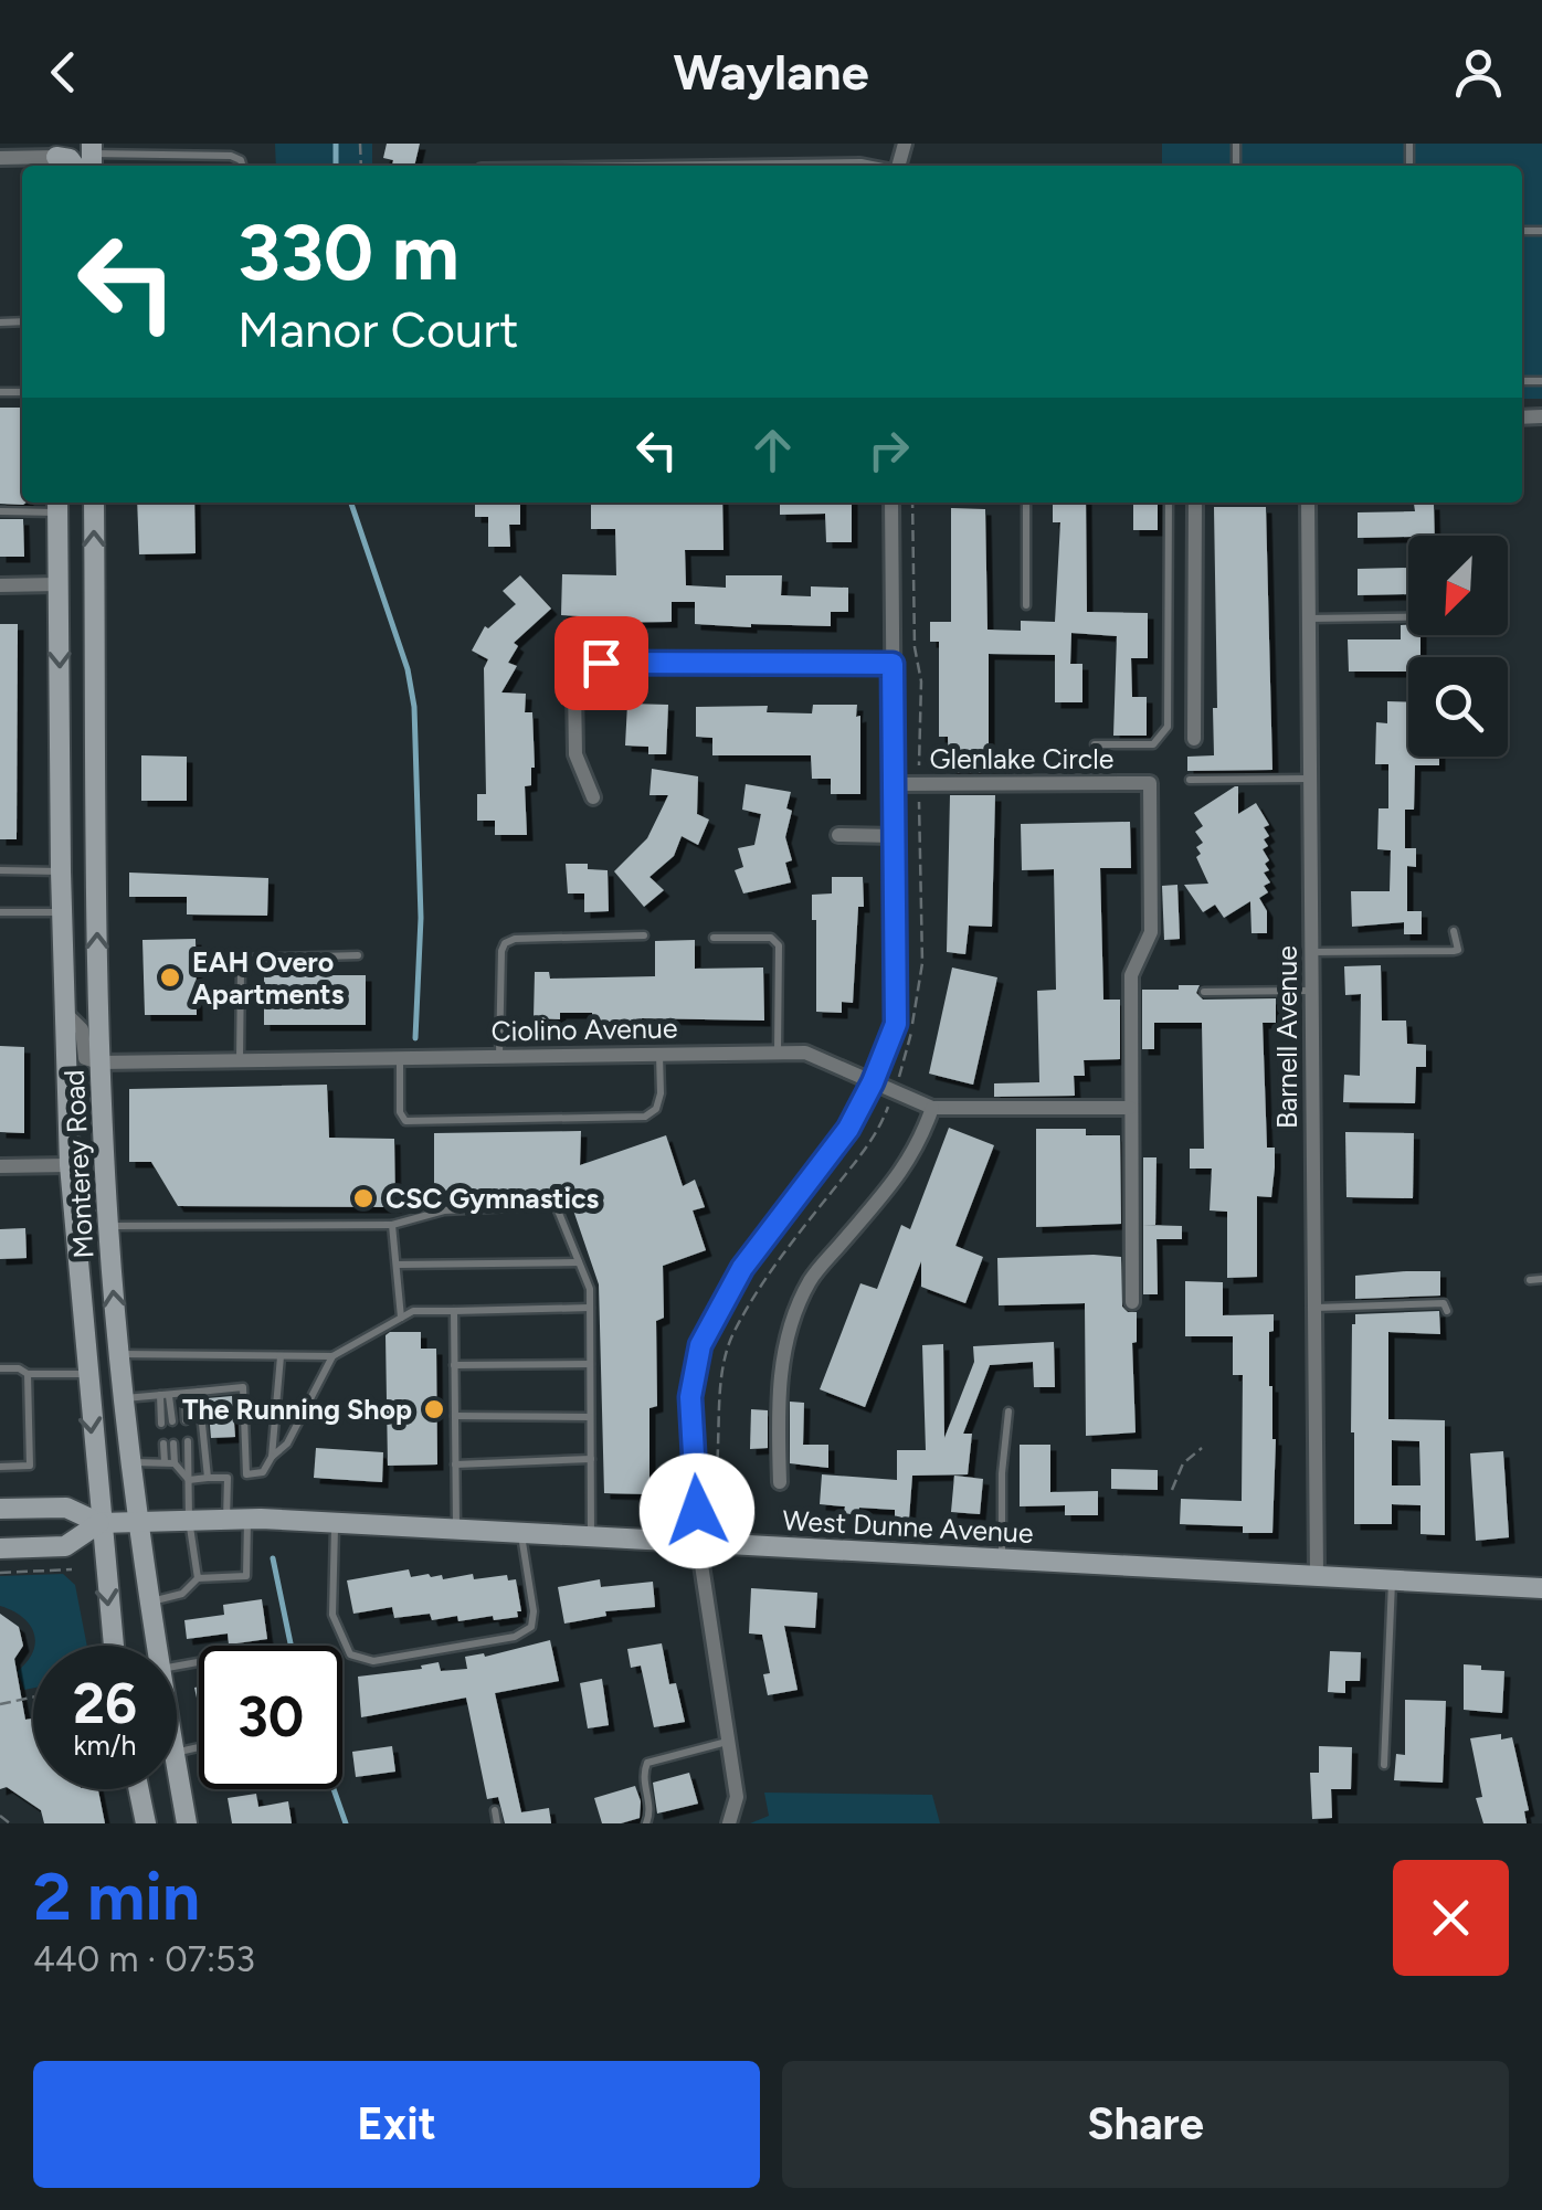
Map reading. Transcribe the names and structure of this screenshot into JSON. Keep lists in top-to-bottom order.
{
  "streets": {
    "main road": ["Monterey Road", "West Dunne Avenue"],
    "street": ["Glenlake Circle", "Ciolino Avenue", "Barnell Avenue"]
  },
  "crossings": [
    ["Glenlake Circle", "Ciolino Avenue"],
    ["Ciolino Avenue", "Monterey Road"],
    ["Barnell Avenue", "West Dunne Avenue"],
    ["Monterey Road", "West Dunne Avenue"]
  ],
  "places": ["EAH Overo Apartments", "CSC Gymnastics", "The Running Shop"],
  "north": "bottom left",
  "page": {
    "header": "Waylane",
    "turn": ["330 m", "Manor Court"],
    "speed": "26 km/h",
    "limit": "30",
    "heading": ["2 min", "440 m · 07:53"],
    "buttons": ["Exit", "Share"]
  }
}
